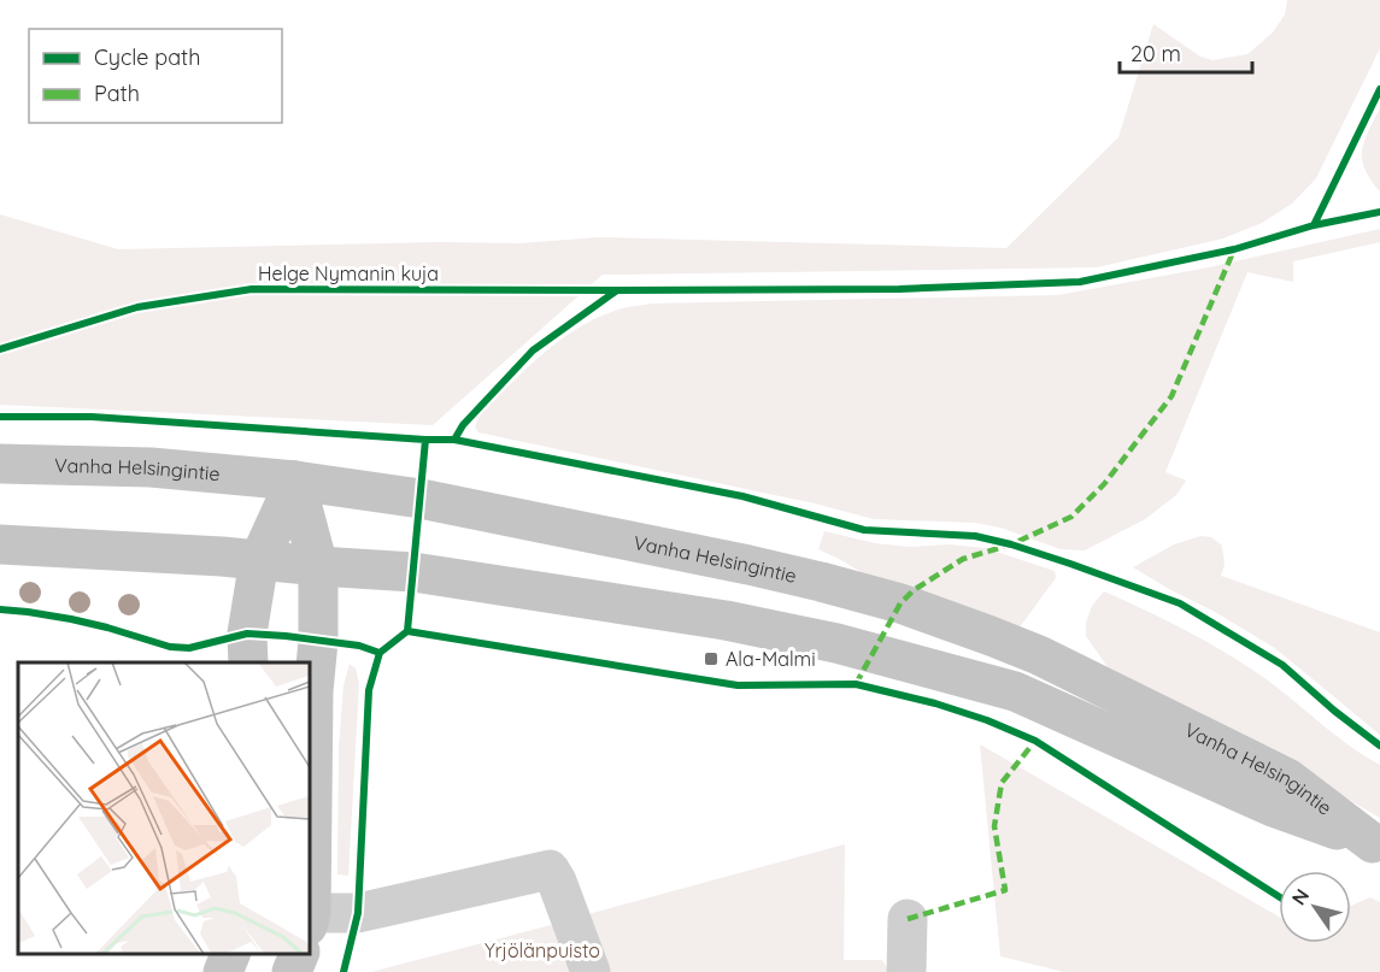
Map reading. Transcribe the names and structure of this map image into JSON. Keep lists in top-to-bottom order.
{
  "streets": {
    "main road": ["Vanha Helsingintie"],
    "cycle path": ["Helge Nymanin kuja"]
  },
  "parks": ["Yrjölänpuisto"],
  "places": {
    "transit": ["Ala-Malmi"]
  },
  "legend": ["Cycle path", "Path"],
  "scale_bar": "20 m",
  "north": "top left"
}
